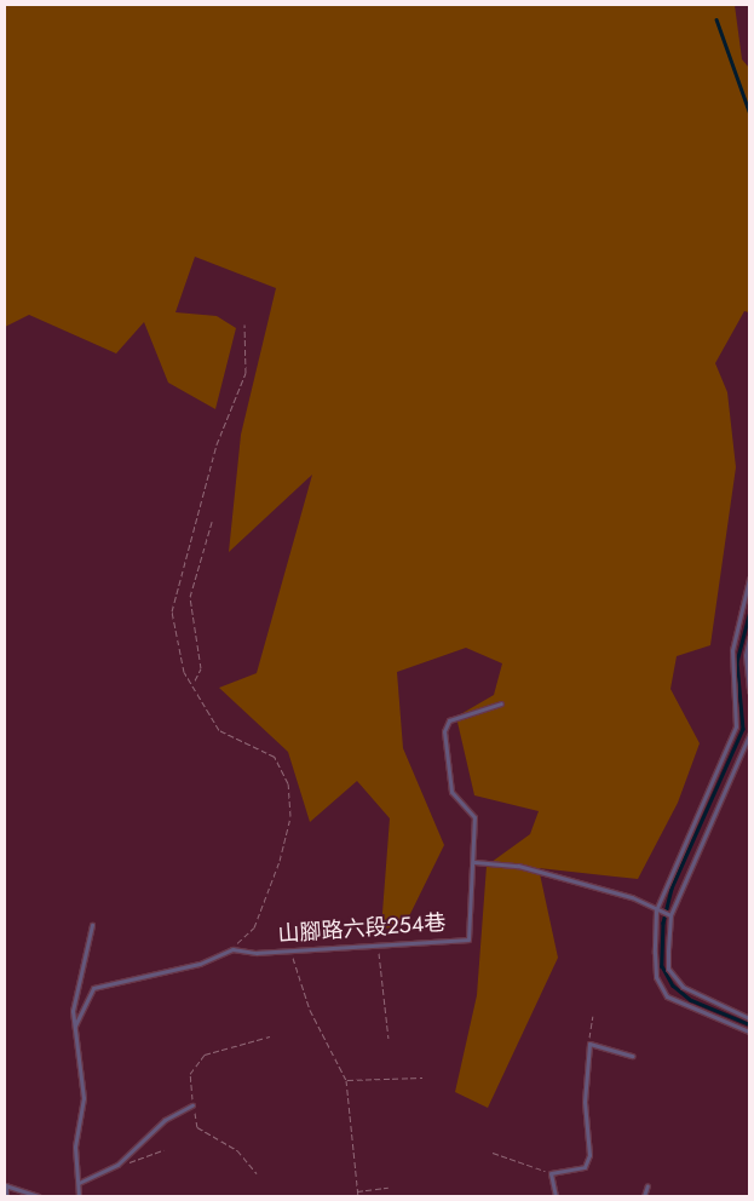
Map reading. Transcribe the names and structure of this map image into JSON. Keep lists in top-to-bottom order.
{
  "streets": {
    "lane": ["山腳路六段254巷"]
  }
}
